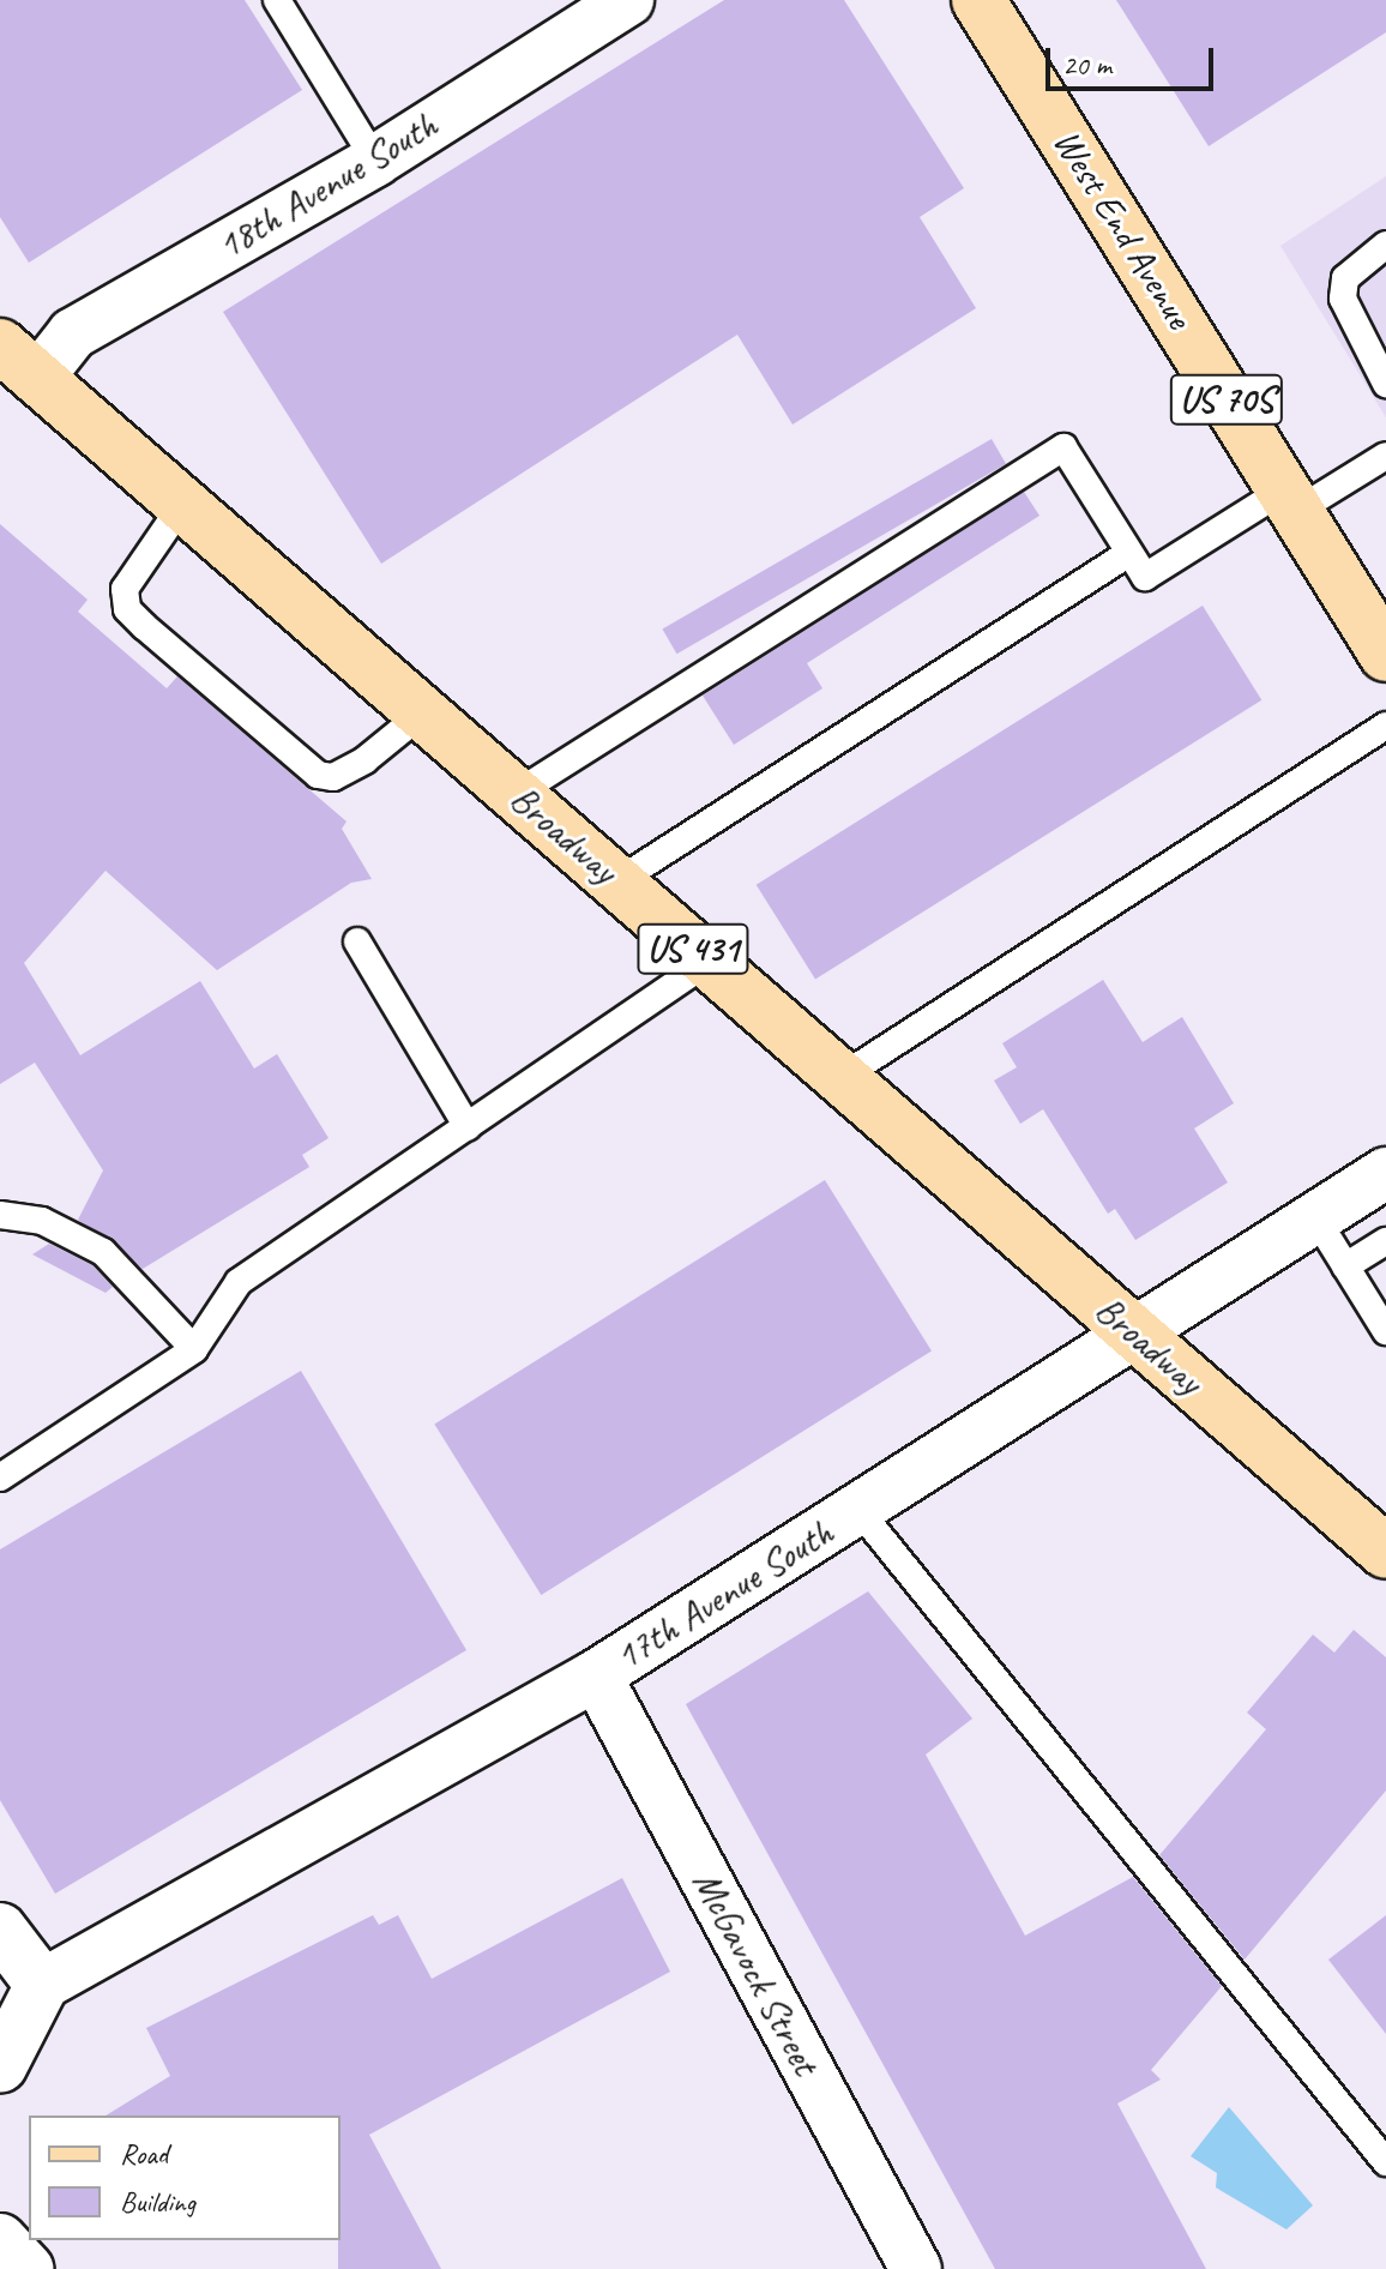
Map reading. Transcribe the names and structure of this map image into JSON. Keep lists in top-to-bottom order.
{
  "streets": {
    "main road": [
      "West End Avenue",
      "US 70S",
      "Broadway",
      "US 431"
    ],
    "street": ["18th Avenue South", "17th Avenue South", "McGavock Street"]
  },
  "crossings": [
    ["18th Avenue South", "Broadway"],
    ["Broadway", "17th Avenue South"],
    ["17th Avenue South", "McGavock Street"]
  ],
  "legend": ["Road", "Building"],
  "scale_bar": "20 m"
}
